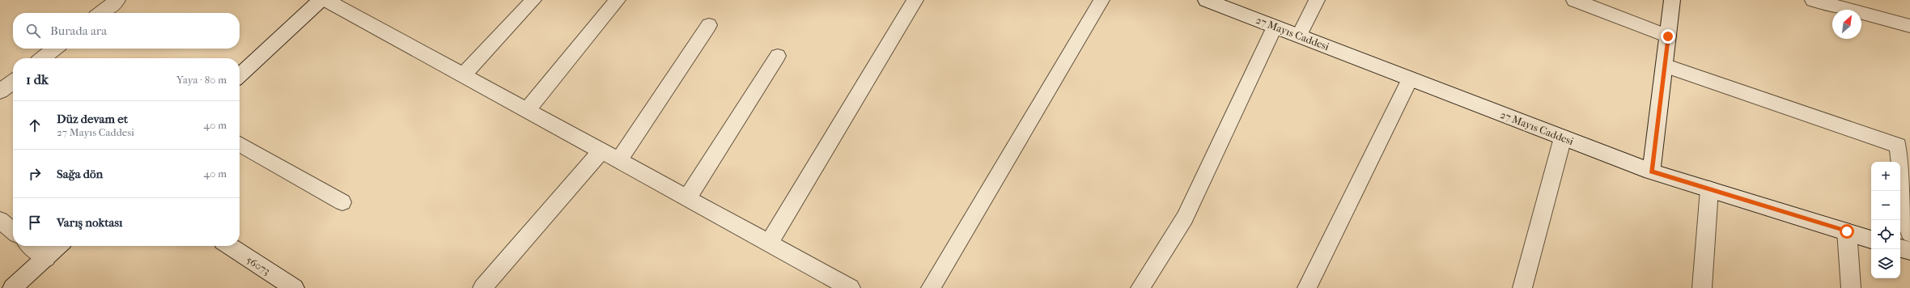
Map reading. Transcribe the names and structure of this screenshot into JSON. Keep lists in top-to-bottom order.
{
  "streets": {
    "street": ["27 Mayıs Caddesi", "56073"]
  },
  "north": "top right",
  "page": {
    "search": "Burada ara",
    "heading": ["1 dk", "Yaya · 80 m"],
    "list": [
      ["Düz devam et", "27 Mayıs Caddesi", "40 m"],
      ["Sağa dön", "40 m"],
      "Varış noktası"
    ],
    "map_buttons": ["+", "−"]
  }
}
